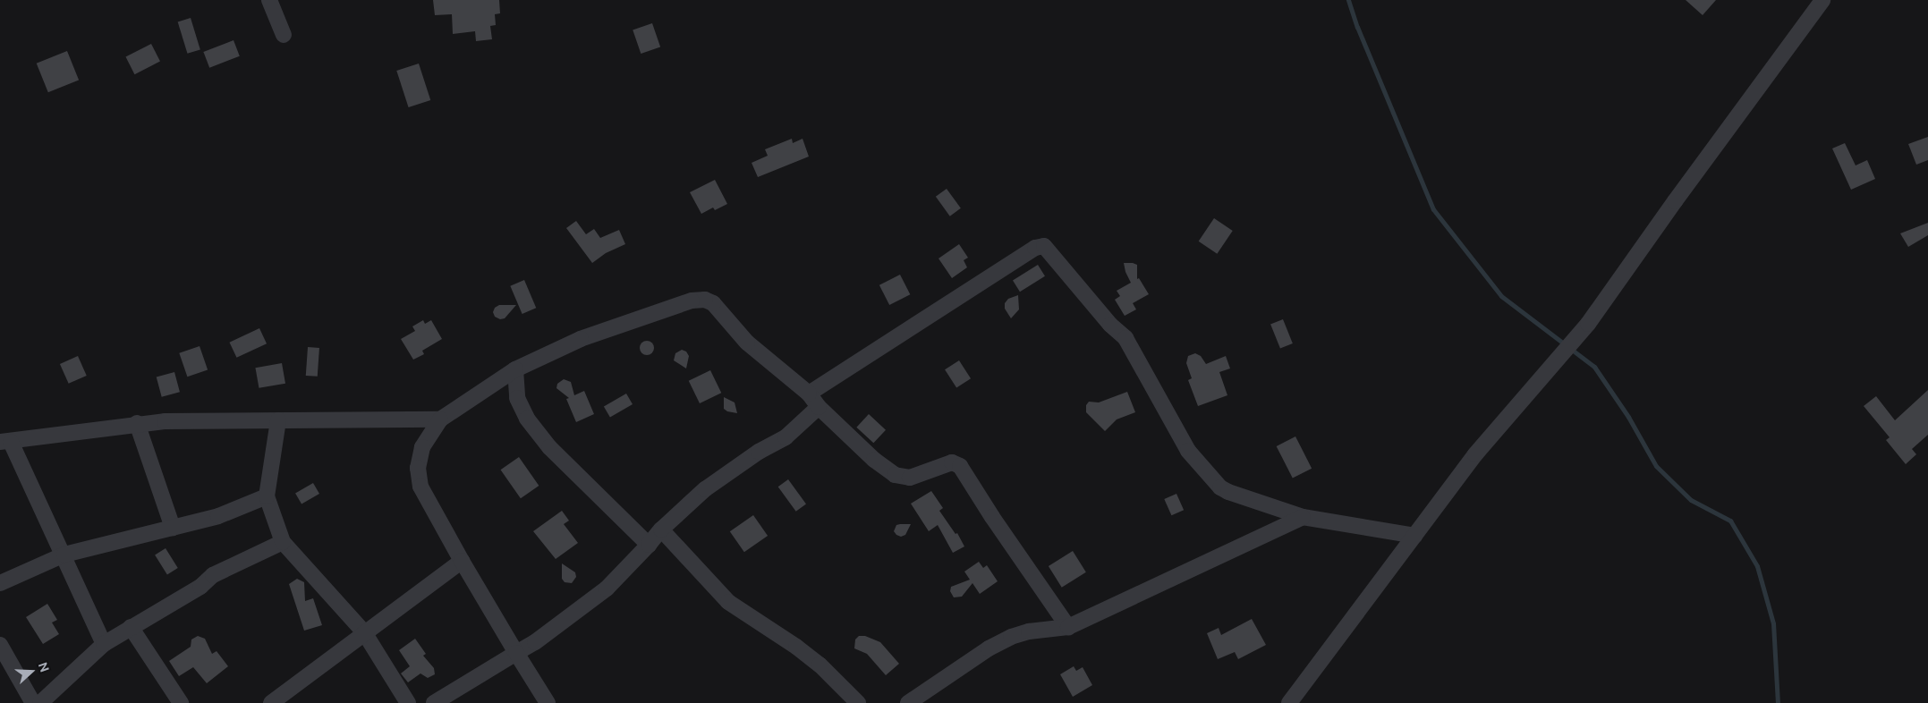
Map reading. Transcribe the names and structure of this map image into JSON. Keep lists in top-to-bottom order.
{
  "north": "right"
}
